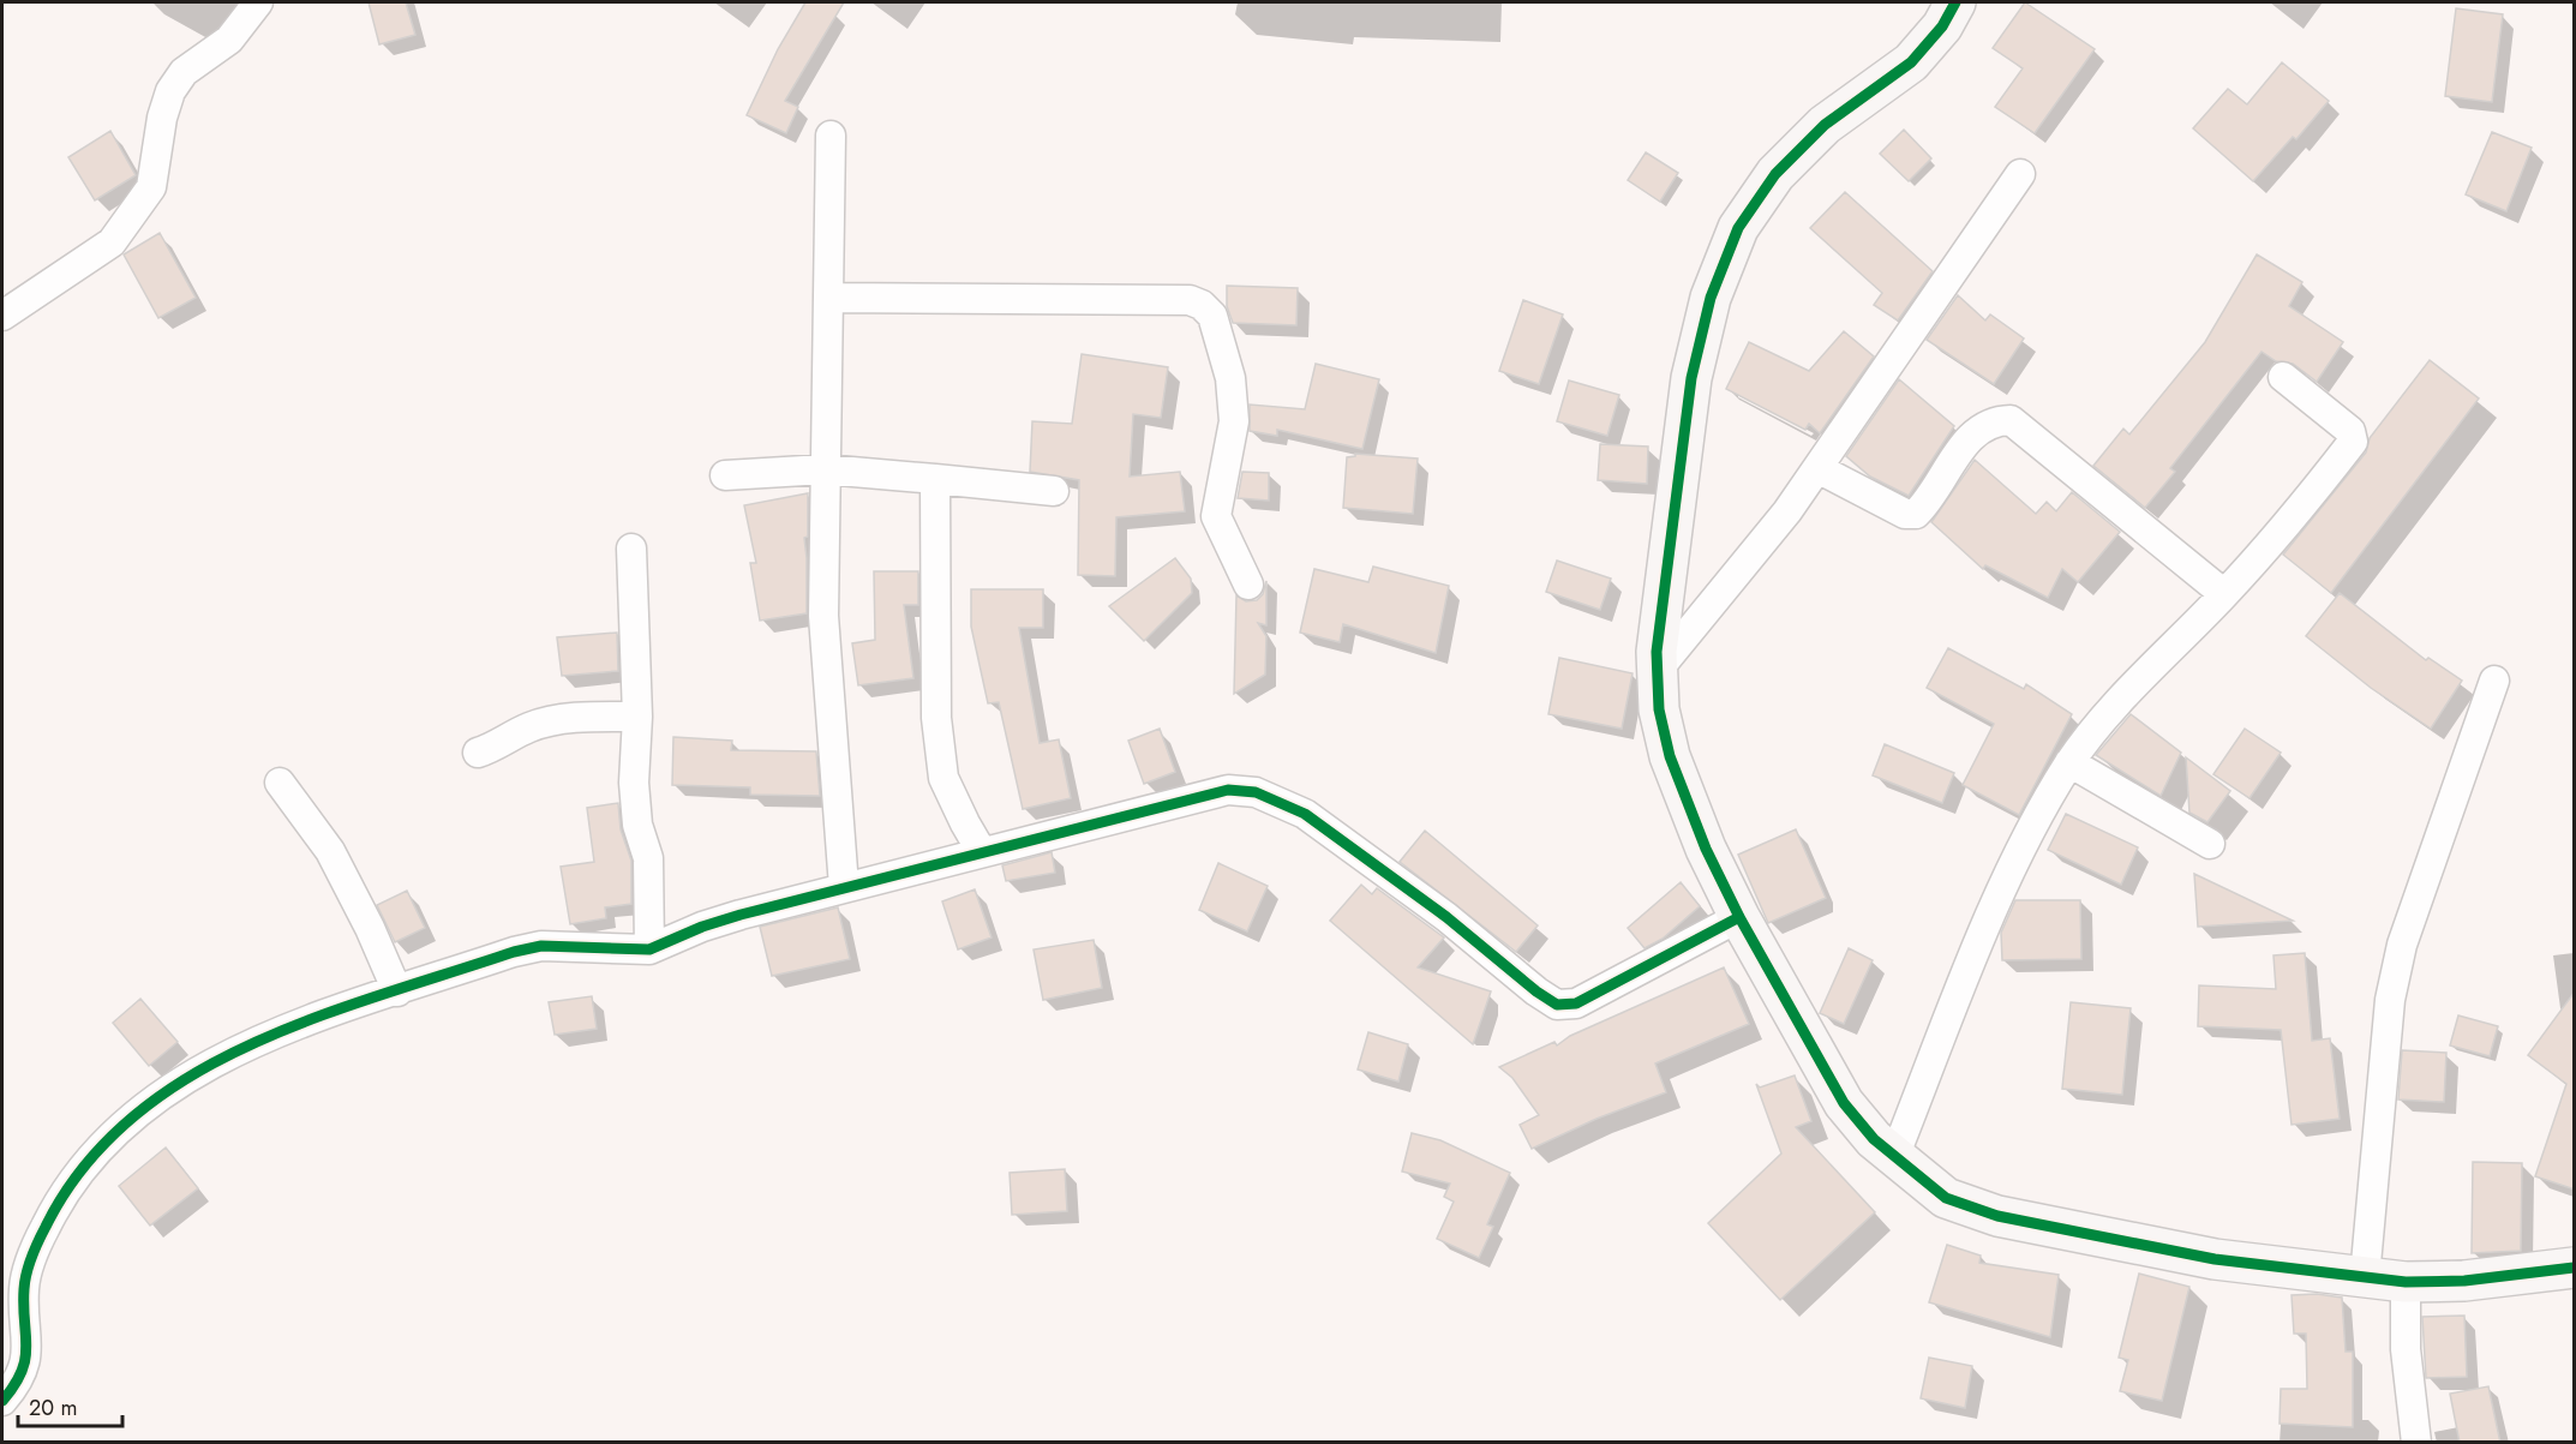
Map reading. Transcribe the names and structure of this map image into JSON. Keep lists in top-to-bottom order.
{
  "scale_bar": "20 m"
}
